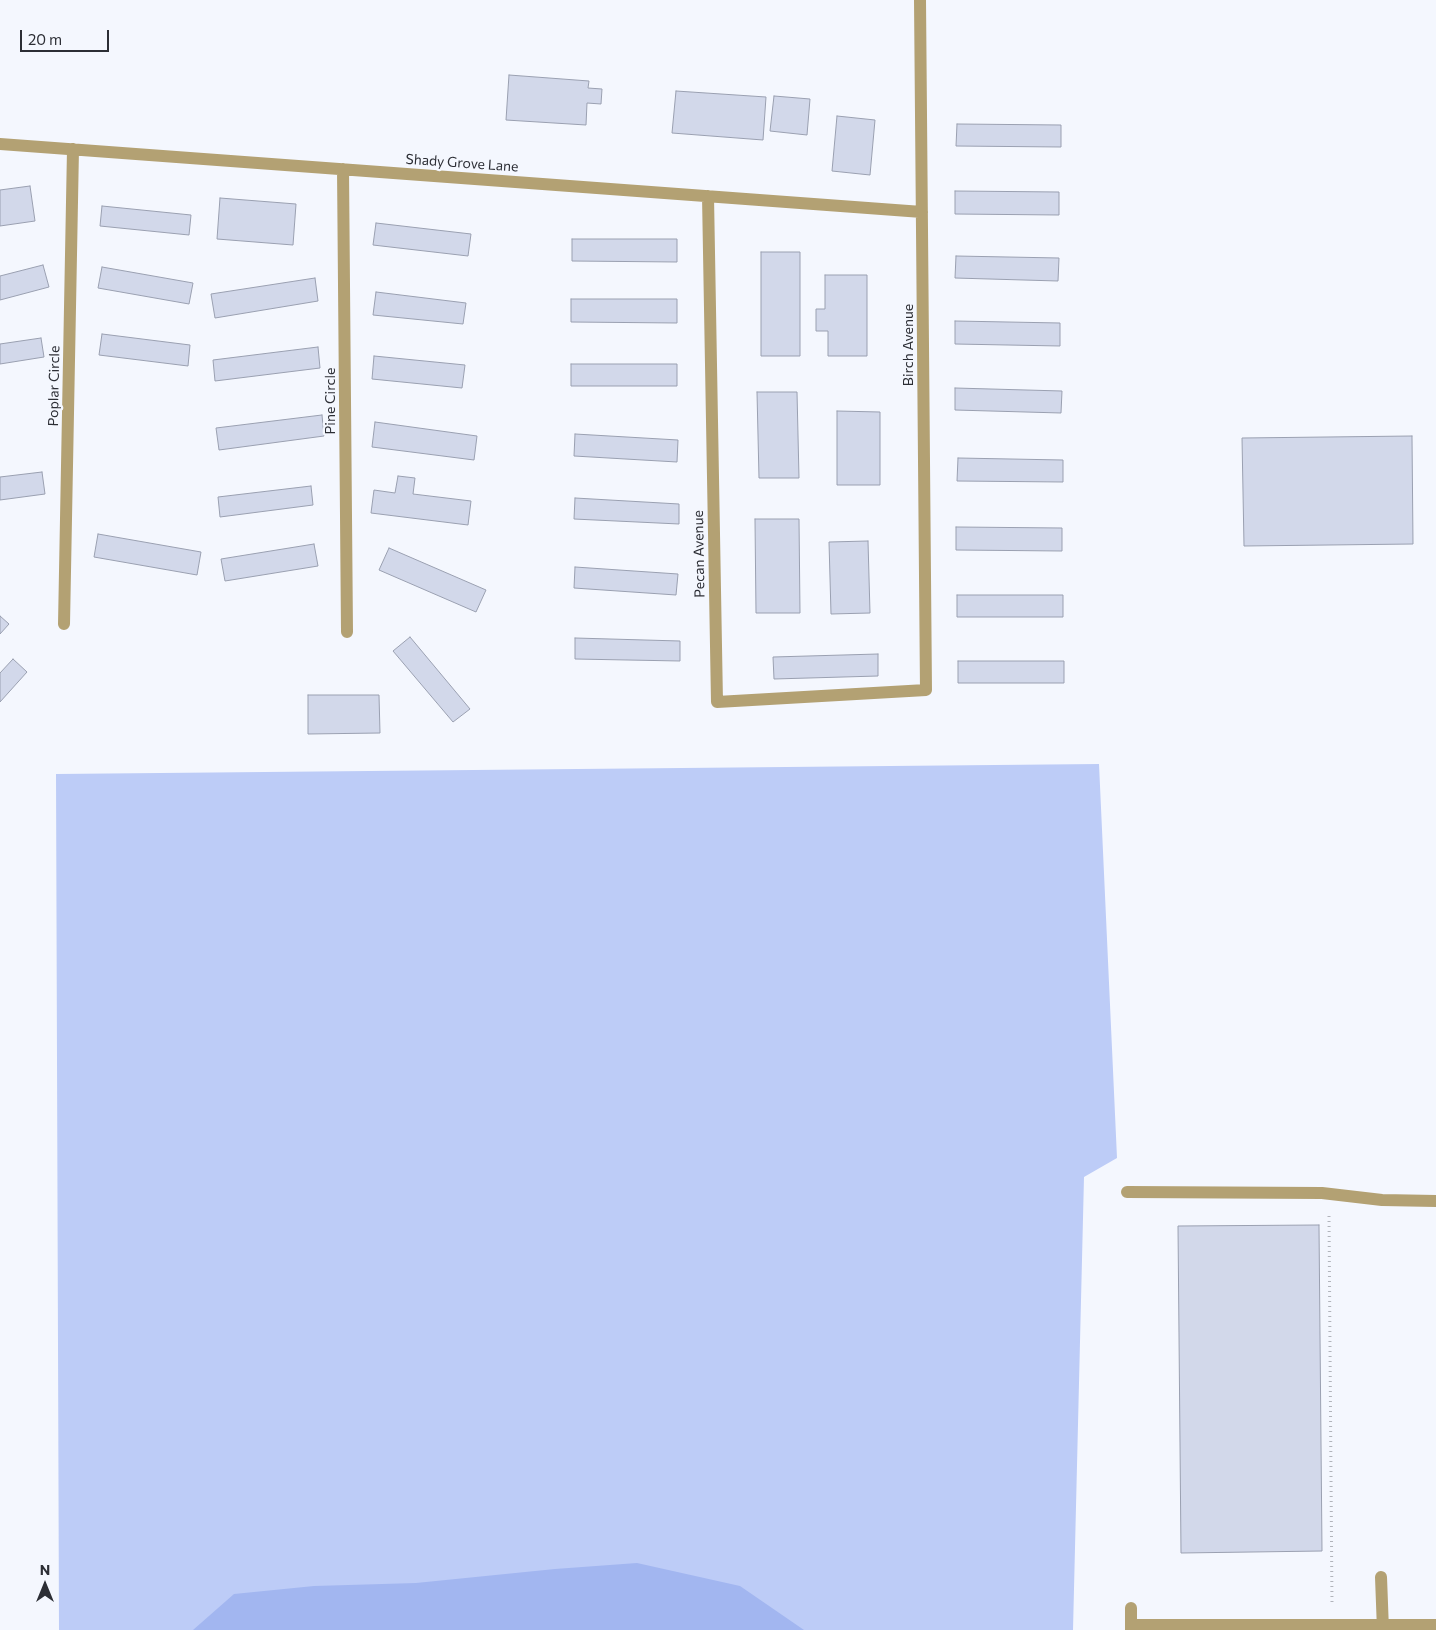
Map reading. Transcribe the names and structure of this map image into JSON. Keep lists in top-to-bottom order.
{
  "streets": {
    "street": [
      "Shady Grove Lane",
      "Birch Avenue",
      "Poplar Circle",
      "Pine Circle",
      "Pecan Avenue"
    ]
  },
  "crossings": [
    ["Shady Grove Lane", "Birch Avenue"],
    ["Shady Grove Lane", "Poplar Circle"],
    ["Shady Grove Lane", "Pine Circle"],
    ["Shady Grove Lane", "Pecan Avenue"],
    ["Birch Avenue", "Pecan Avenue"]
  ],
  "scale_bar": "20 m",
  "north": "top"
}
